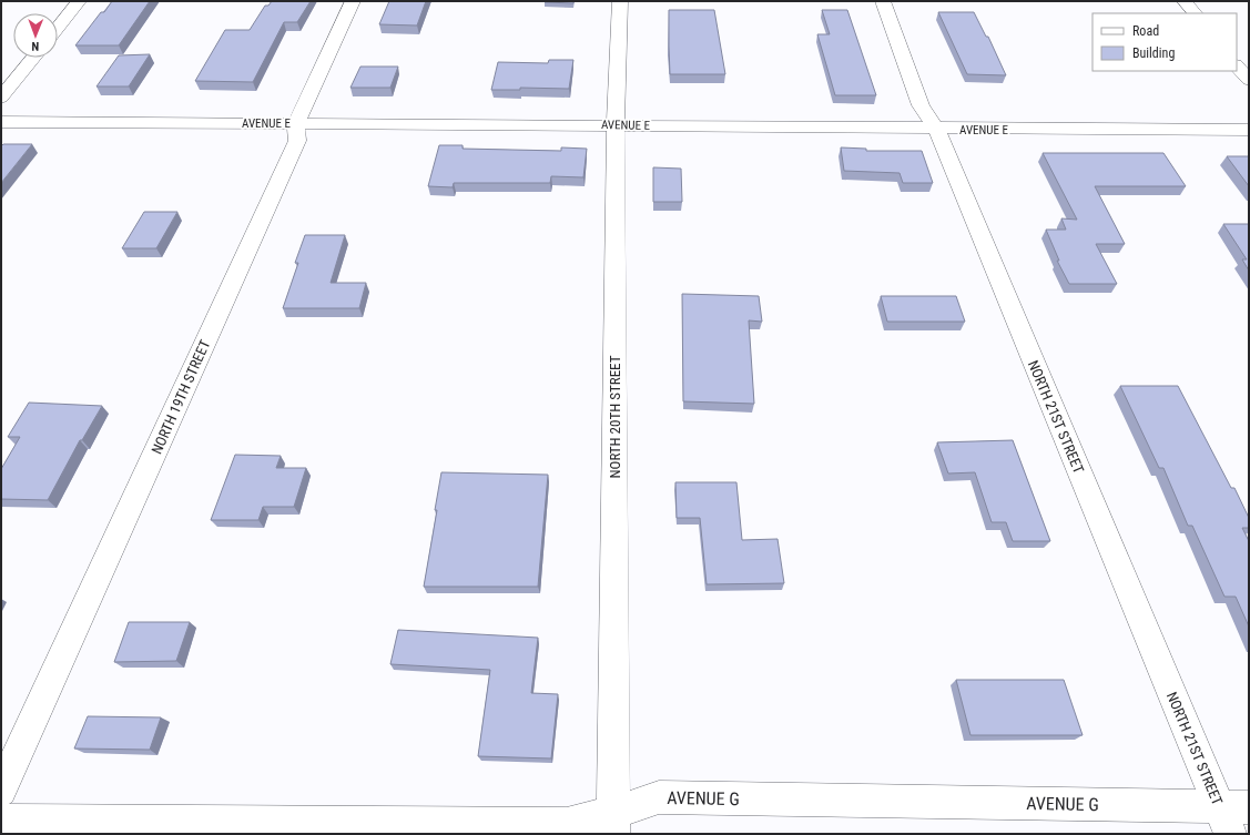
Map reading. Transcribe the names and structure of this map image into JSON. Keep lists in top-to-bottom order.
{
  "streets": {
    "street": [
      "AVENUE E",
      "NORTH 19TH STREET",
      "NORTH 20TH STREET",
      "NORTH 21ST STREET",
      "AVENUE G"
    ]
  },
  "crossings": [
    ["AVENUE E", "NORTH 19TH STREET"],
    ["AVENUE E", "NORTH 20TH STREET"],
    ["AVENUE E", "NORTH 21ST STREET"],
    ["NORTH 20TH STREET", "AVENUE G"],
    ["NORTH 21ST STREET", "AVENUE G"]
  ],
  "legend": ["Road", "Building"],
  "north": "bottom"
}
